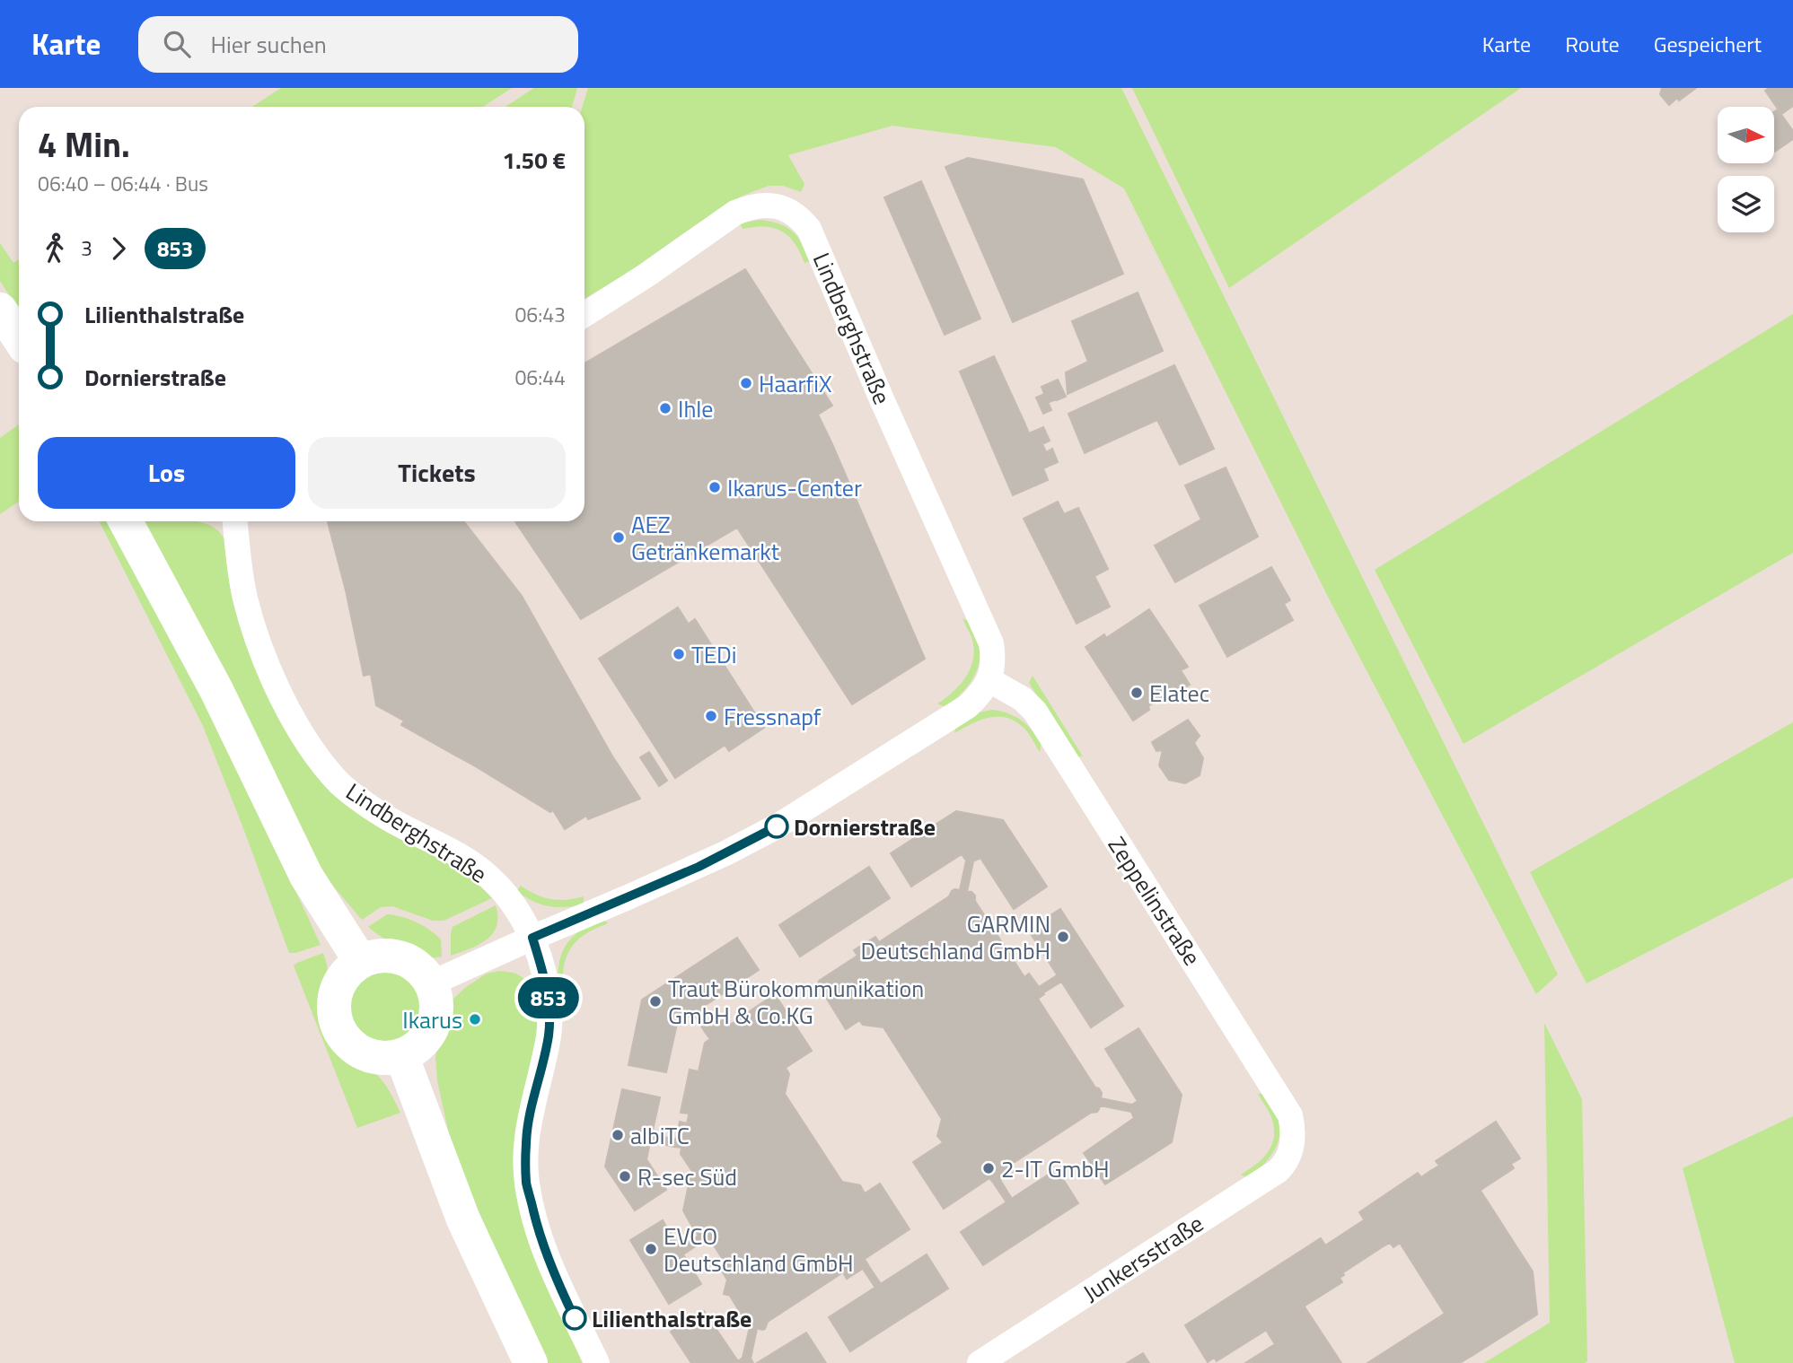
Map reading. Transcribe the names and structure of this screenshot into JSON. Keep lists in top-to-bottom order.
{
  "streets": {
    "street": ["Lindberghstraße", "Zeppelinstraße", "Junkersstraße"]
  },
  "crossings": [
    ["Lindberghstraße", "Zeppelinstraße"],
    ["Zeppelinstraße", "Junkersstraße"]
  ],
  "places": [
    "HaarfiX",
    "Ihle",
    "Ikarus-Center",
    "AEZ Getränkemarkt",
    "TEDi",
    "Elatec",
    "Fressnapf",
    "Dornierstraße",
    "GARMIN Deutschland GmbH",
    "Traut Bürokommunikation GmbH & Co.KG",
    "Ikarus",
    "albiTC",
    "2-IT GmbH",
    "R-sec Süd",
    "EVCO Deutschland GmbH",
    "Lilienthalstraße"
  ],
  "lines": ["bus line 853"],
  "north": "right",
  "page": {
    "header": "Karte",
    "search": "Hier suchen",
    "nav": ["Karte", "Route", "Gespeichert"],
    "on_map": "853",
    "heading": ["4 Min.", "06:40 – 06:44 · Bus", "1.50 €"],
    "legs": ["3", "853"],
    "list": [
      {
        "name": "Lilienthalstraße",
        "value": "06:43"
      },
      {
        "name": "Dornierstraße",
        "value": "06:44"
      }
    ],
    "buttons": ["Los", "Tickets"]
  }
}
